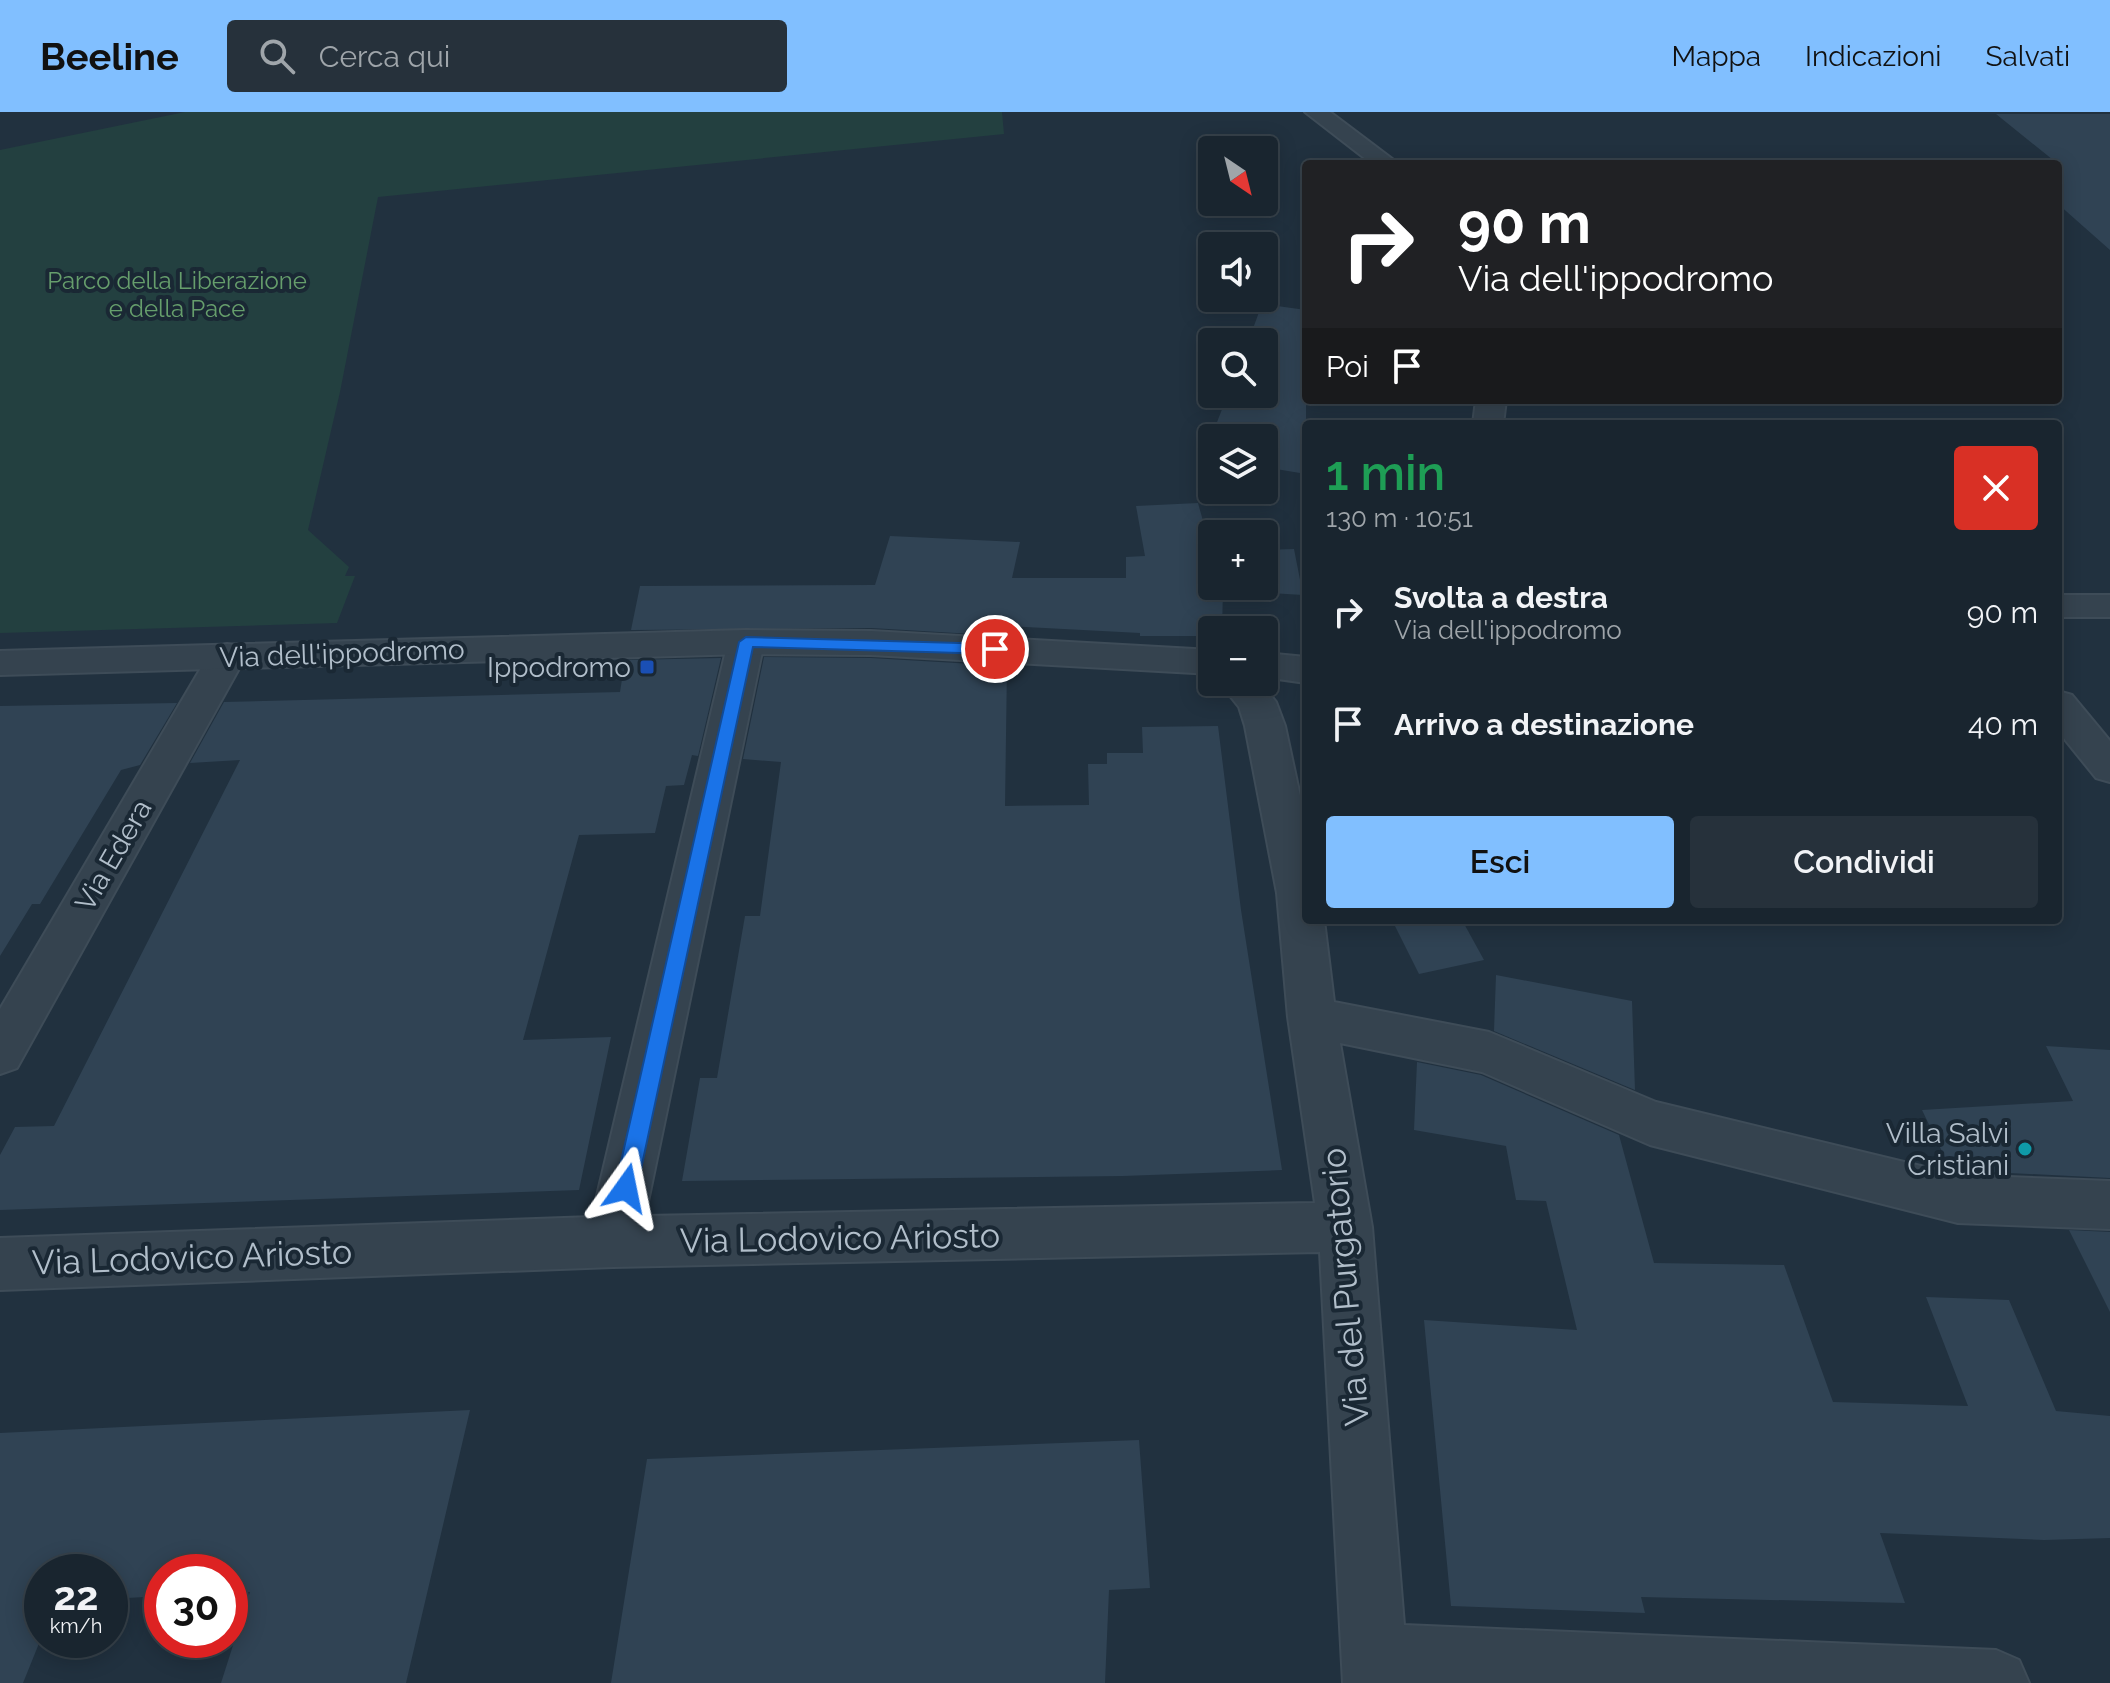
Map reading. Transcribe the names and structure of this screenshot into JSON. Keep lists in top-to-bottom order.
{
  "streets": {
    "street": [
      "Via dell'ippodromo",
      "Via Edera",
      "Via Lodovico Ariosto",
      "Via del Purgatorio"
    ]
  },
  "crossings": [
    ["Via dell'ippodromo", "Via Edera"],
    ["Via Lodovico Ariosto", "Via del Purgatorio"]
  ],
  "parks": ["Parco della Liberazione e della Pace"],
  "places": {
    "transit": ["Ippodromo"],
    "other": ["Villa Salvi Cristiani"]
  },
  "north": "bottom right",
  "page": {
    "header": "Beeline",
    "search": "Cerca qui",
    "nav": ["Mappa", "Indicazioni", "Salvati"],
    "map_buttons": ["+", "−"],
    "turn": ["90 m", "Via dell'ippodromo"],
    "then": "Poi",
    "heading": ["1 min", "130 m · 10:51"],
    "list": [
      {
        "name": "Svolta a destra",
        "note": "Via dell'ippodromo",
        "value": "90 m"
      },
      {
        "name": "Arrivo a destinazione",
        "value": "40 m"
      }
    ],
    "buttons": ["Esci", "Condividi"],
    "speed": "22 km/h",
    "limit": "30"
  }
}
